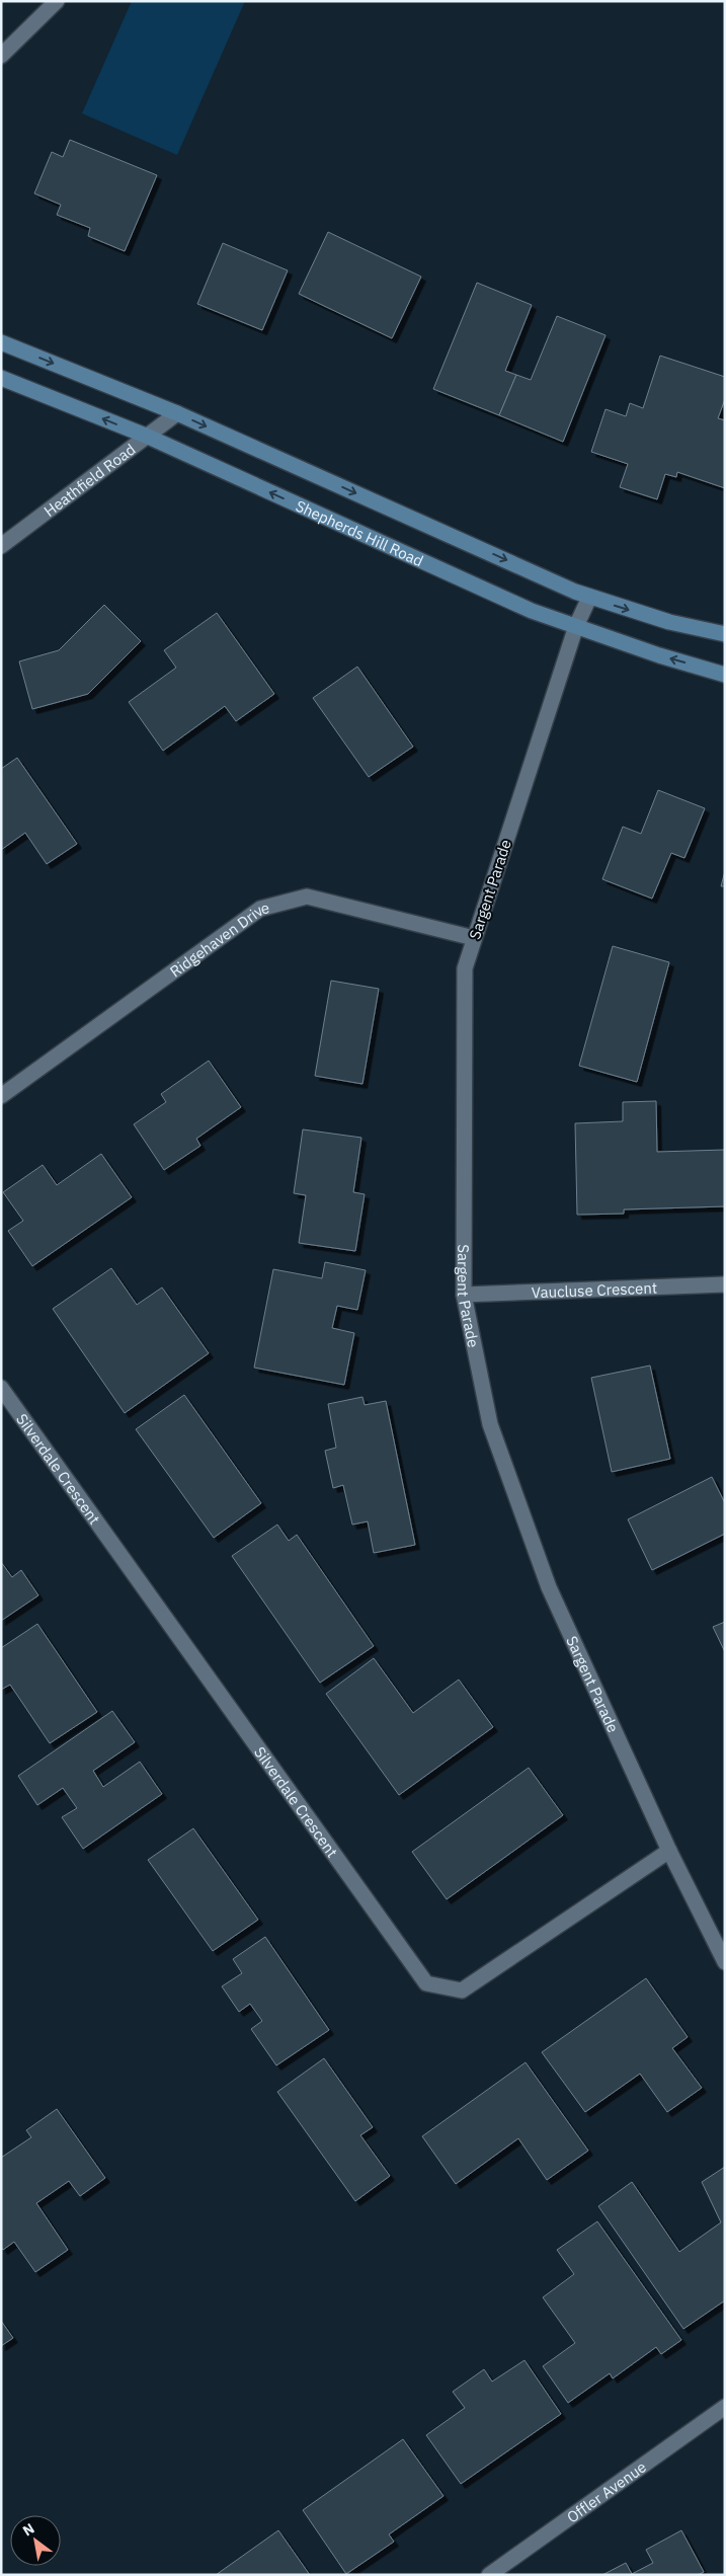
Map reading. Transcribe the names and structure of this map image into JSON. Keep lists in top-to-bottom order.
{
  "streets": {
    "main road": ["Shepherds Hill Road"],
    "street": [
      "Heathfield Road",
      "Sargent Parade",
      "Ridgehaven Drive",
      "Vaucluse Crescent",
      "Silverdale Crescent",
      "Offler Avenue"
    ]
  },
  "crossings": [
    ["Heathfield Road", "Shepherds Hill Road"],
    ["Shepherds Hill Road", "Sargent Parade"],
    ["Sargent Parade", "Ridgehaven Drive"],
    ["Sargent Parade", "Vaucluse Crescent"],
    ["Sargent Parade", "Silverdale Crescent"]
  ],
  "north": "top left"
}
